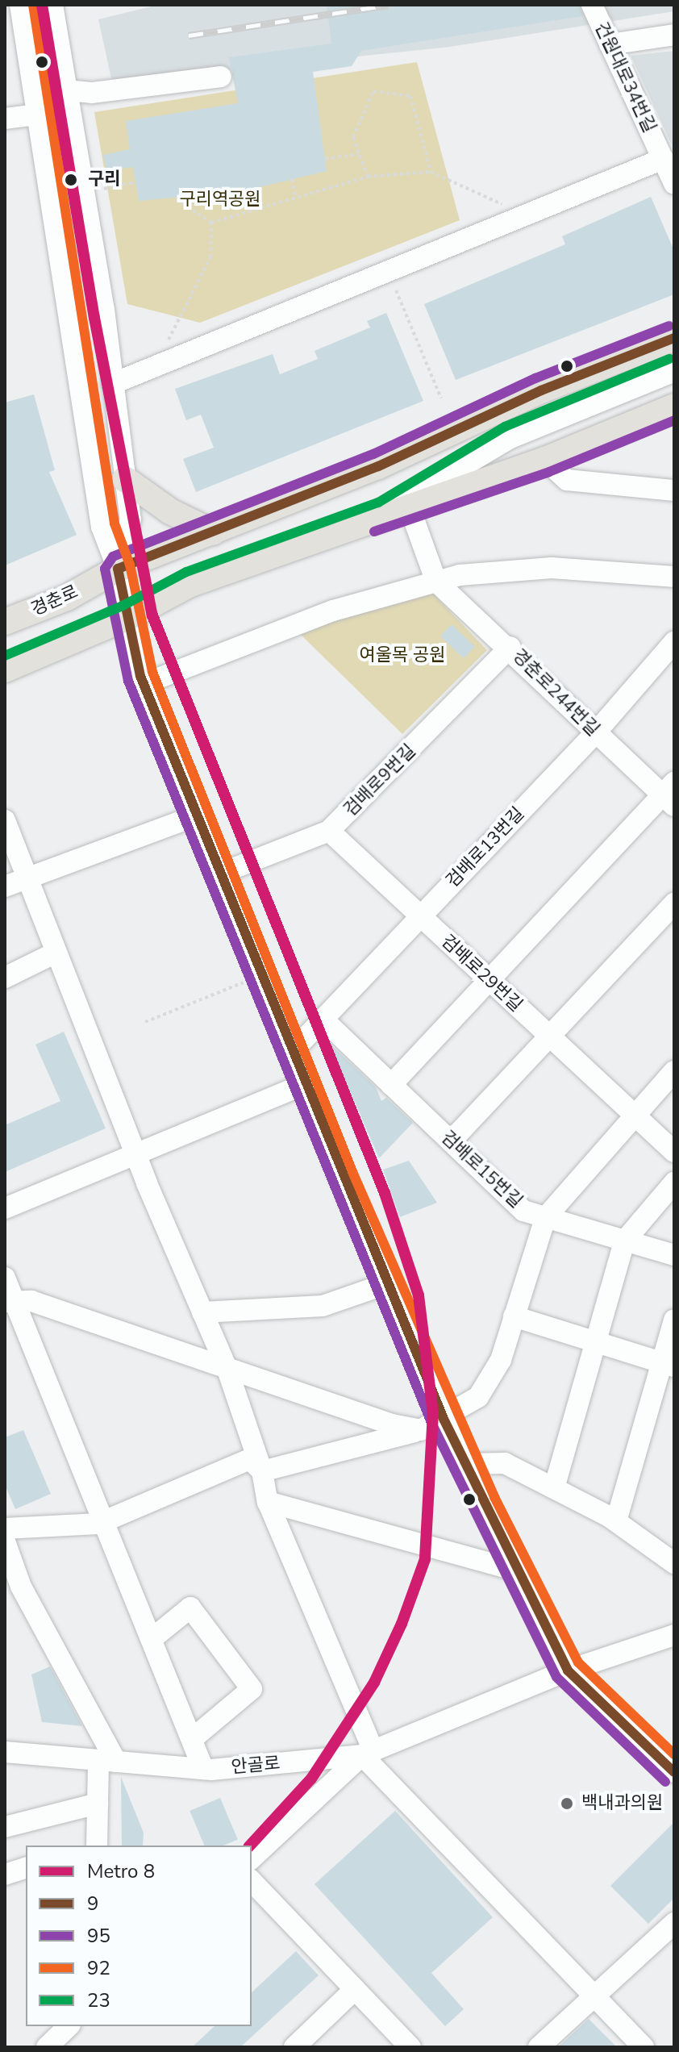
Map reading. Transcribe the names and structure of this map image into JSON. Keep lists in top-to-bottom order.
{
  "streets": {
    "main road": ["경춘로"],
    "street": [
      "건원대로34번길",
      "경춘로244번길",
      "검배로9번길",
      "검배로13번길",
      "검배로29번길",
      "검배로15번길",
      "안골로"
    ]
  },
  "crossings": [
    ["경춘로244번길", "검배로9번길"],
    ["경춘로244번길", "검배로13번길"],
    ["검배로9번길", "검배로29번길"],
    ["검배로13번길", "검배로29번길"],
    ["검배로13번길", "검배로15번길"]
  ],
  "parks": ["구리역공원", "여울목 공원"],
  "places": ["구리", "백내과의원"],
  "lines": [
    "metro line 8",
    "transit line 92",
    "transit line 95",
    "transit line 9",
    "transit line 23"
  ],
  "legend": [
    "Metro 8",
    "9",
    "95",
    "92",
    "23"
  ]
}
